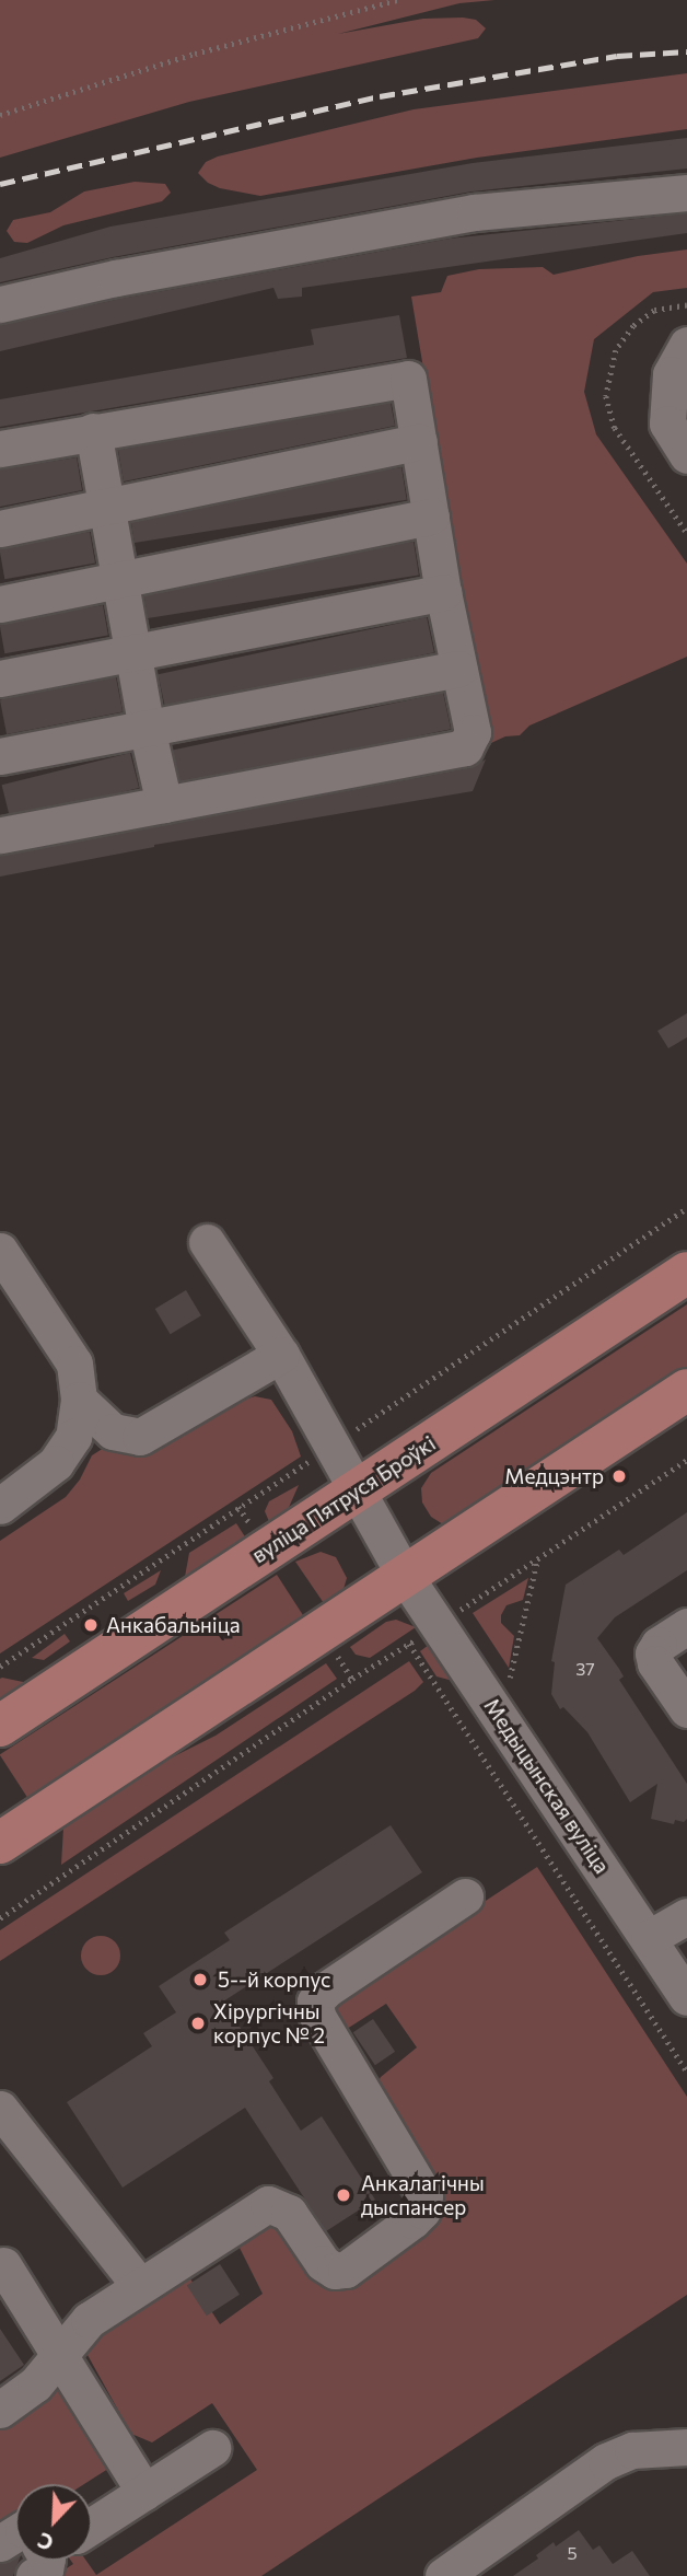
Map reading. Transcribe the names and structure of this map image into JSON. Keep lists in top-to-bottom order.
{
  "streets": {
    "main road": ["вуліца Пятруся Броўкі"],
    "street": ["Медыцынская вуліца"]
  },
  "crossings": [
    ["вуліца Пятруся Броўкі", "Медыцынская вуліца"]
  ],
  "places": [
    "Медцэнтр",
    "Анкабальніца",
    "5--й корпус",
    "Хірургічны корпус № 2",
    "Анкалагічны дыспансер"
  ],
  "house_numbers": ["37", "5"],
  "north": "bottom left"
}
